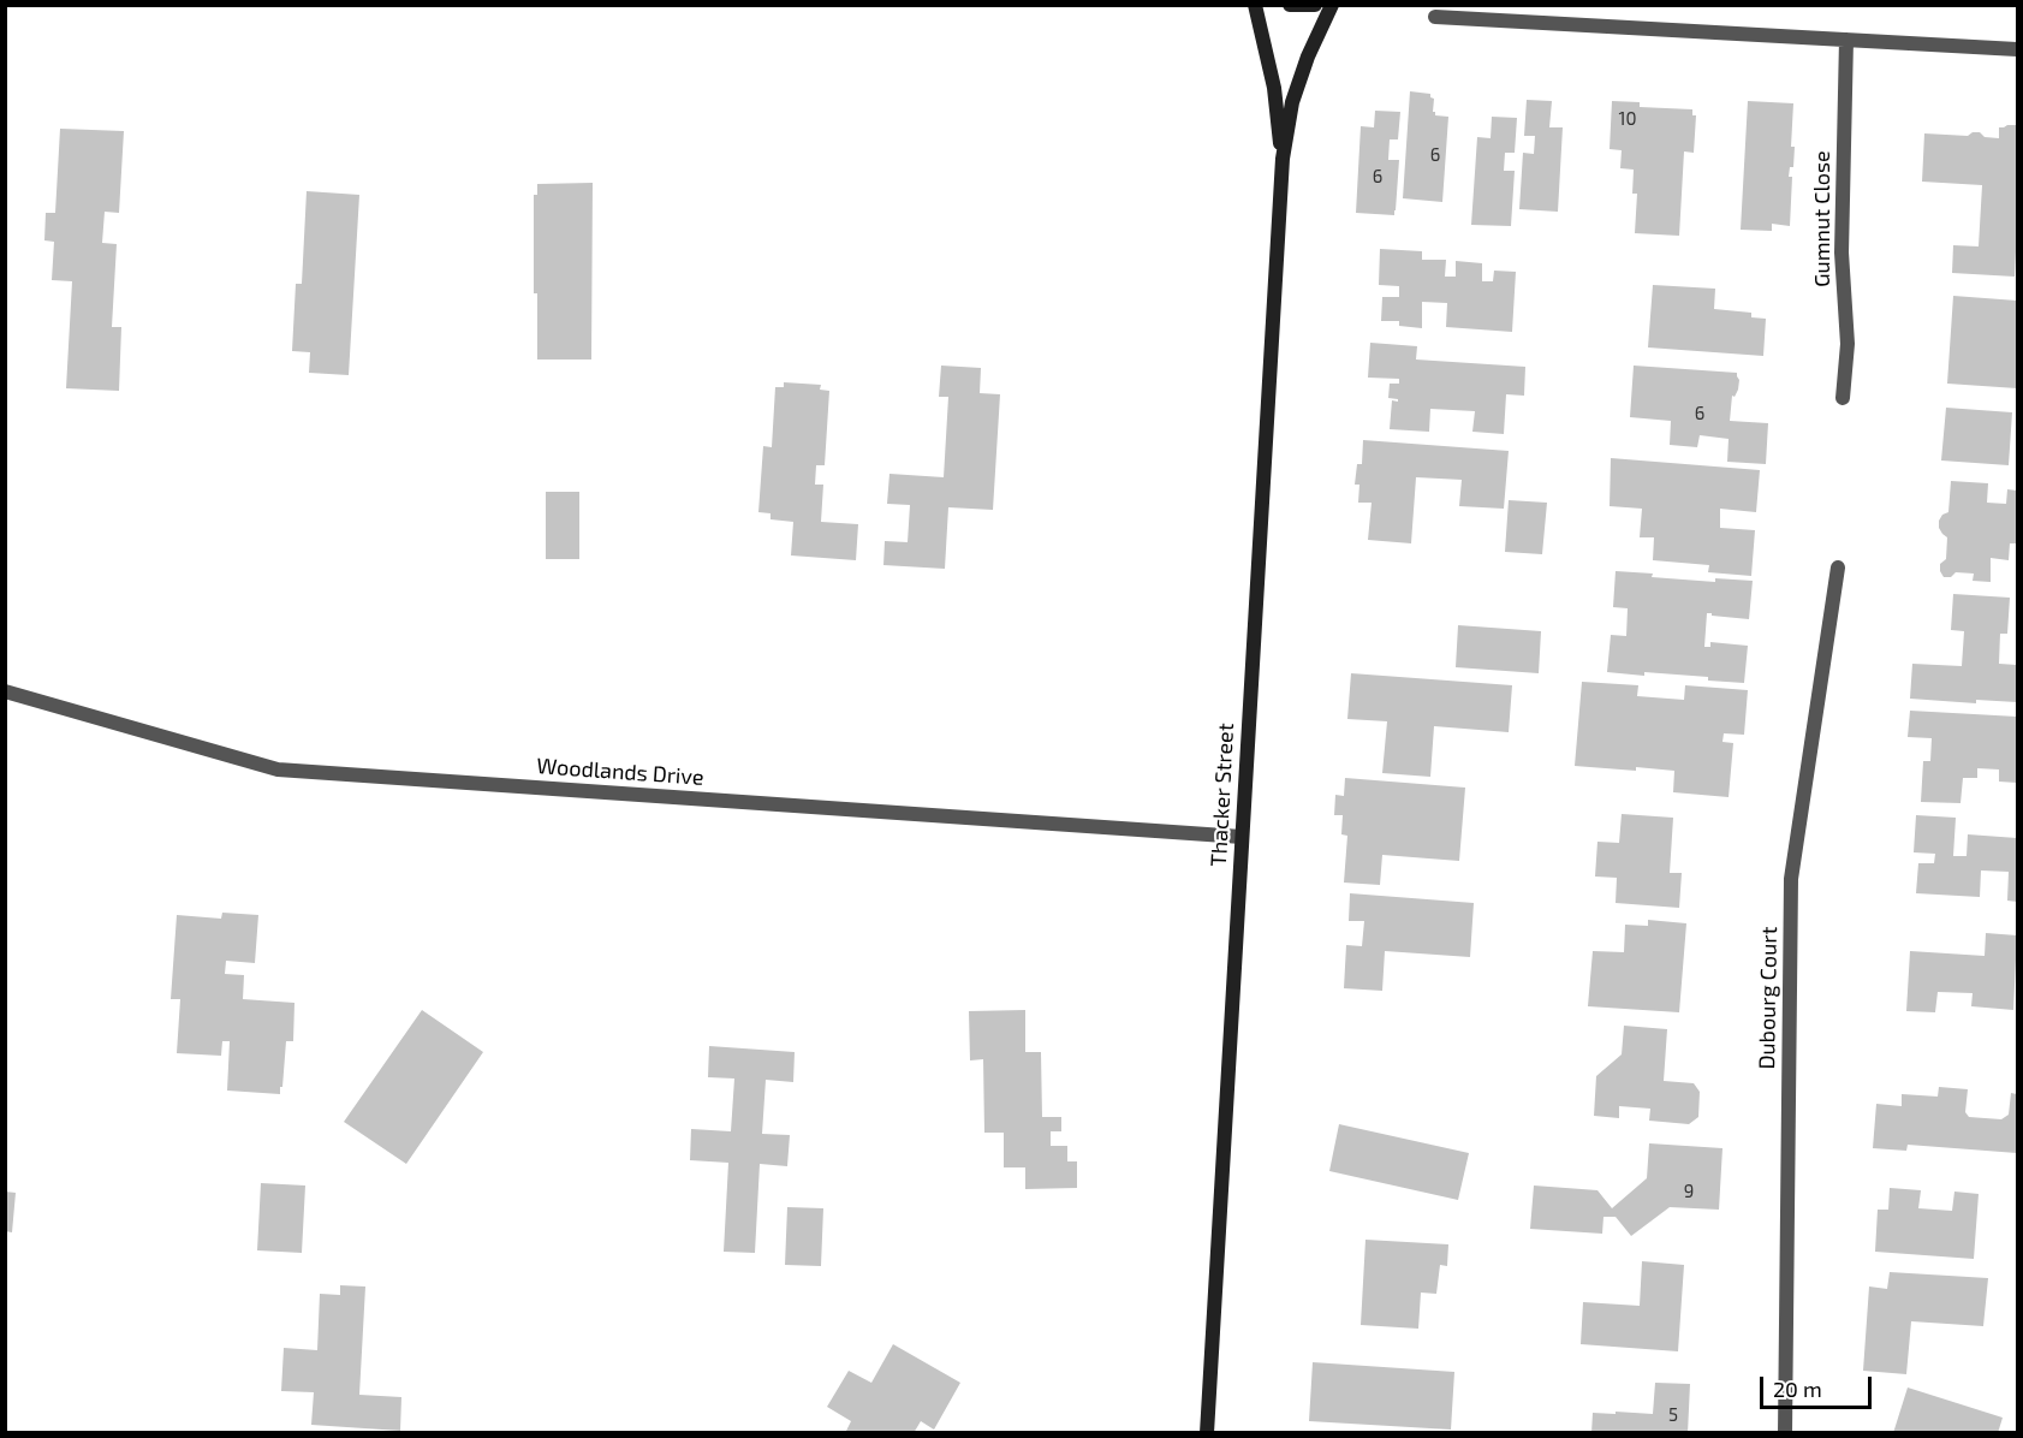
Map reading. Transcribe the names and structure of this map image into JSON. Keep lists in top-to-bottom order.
{
  "streets": {
    "street": [
      "Gumnut Close",
      "Woodlands Drive",
      "Thacker Street",
      "Dubourg Court"
    ]
  },
  "crossings": [
    ["Woodlands Drive", "Thacker Street"]
  ],
  "house_numbers": [
    "10",
    "6",
    "6",
    "6",
    "9",
    "5"
  ],
  "scale_bar": "20 m"
}
